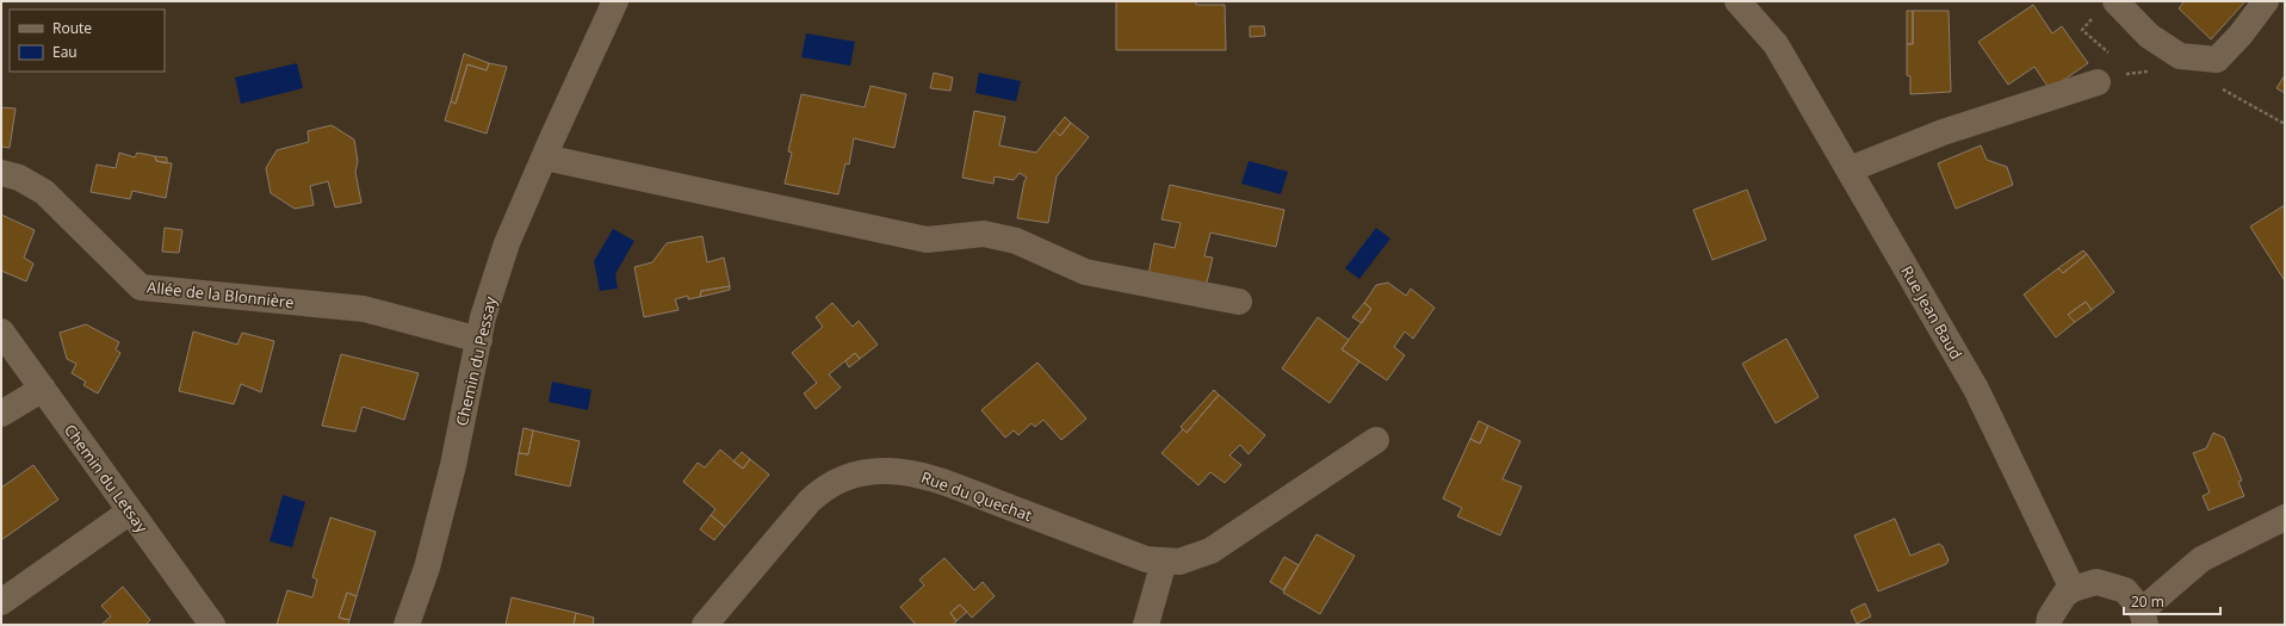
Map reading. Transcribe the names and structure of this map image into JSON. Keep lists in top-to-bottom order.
{
  "streets": {
    "street": [
      "Allée de la Blonnière",
      "Rue Jean Baud",
      "Chemin du Pessay",
      "Chemin du Letsay",
      "Rue du Quechat"
    ]
  },
  "crossings": [
    ["Allée de la Blonnière", "Chemin du Pessay"]
  ],
  "legend": ["Route", "Eau"],
  "scale_bar": "20 m"
}
